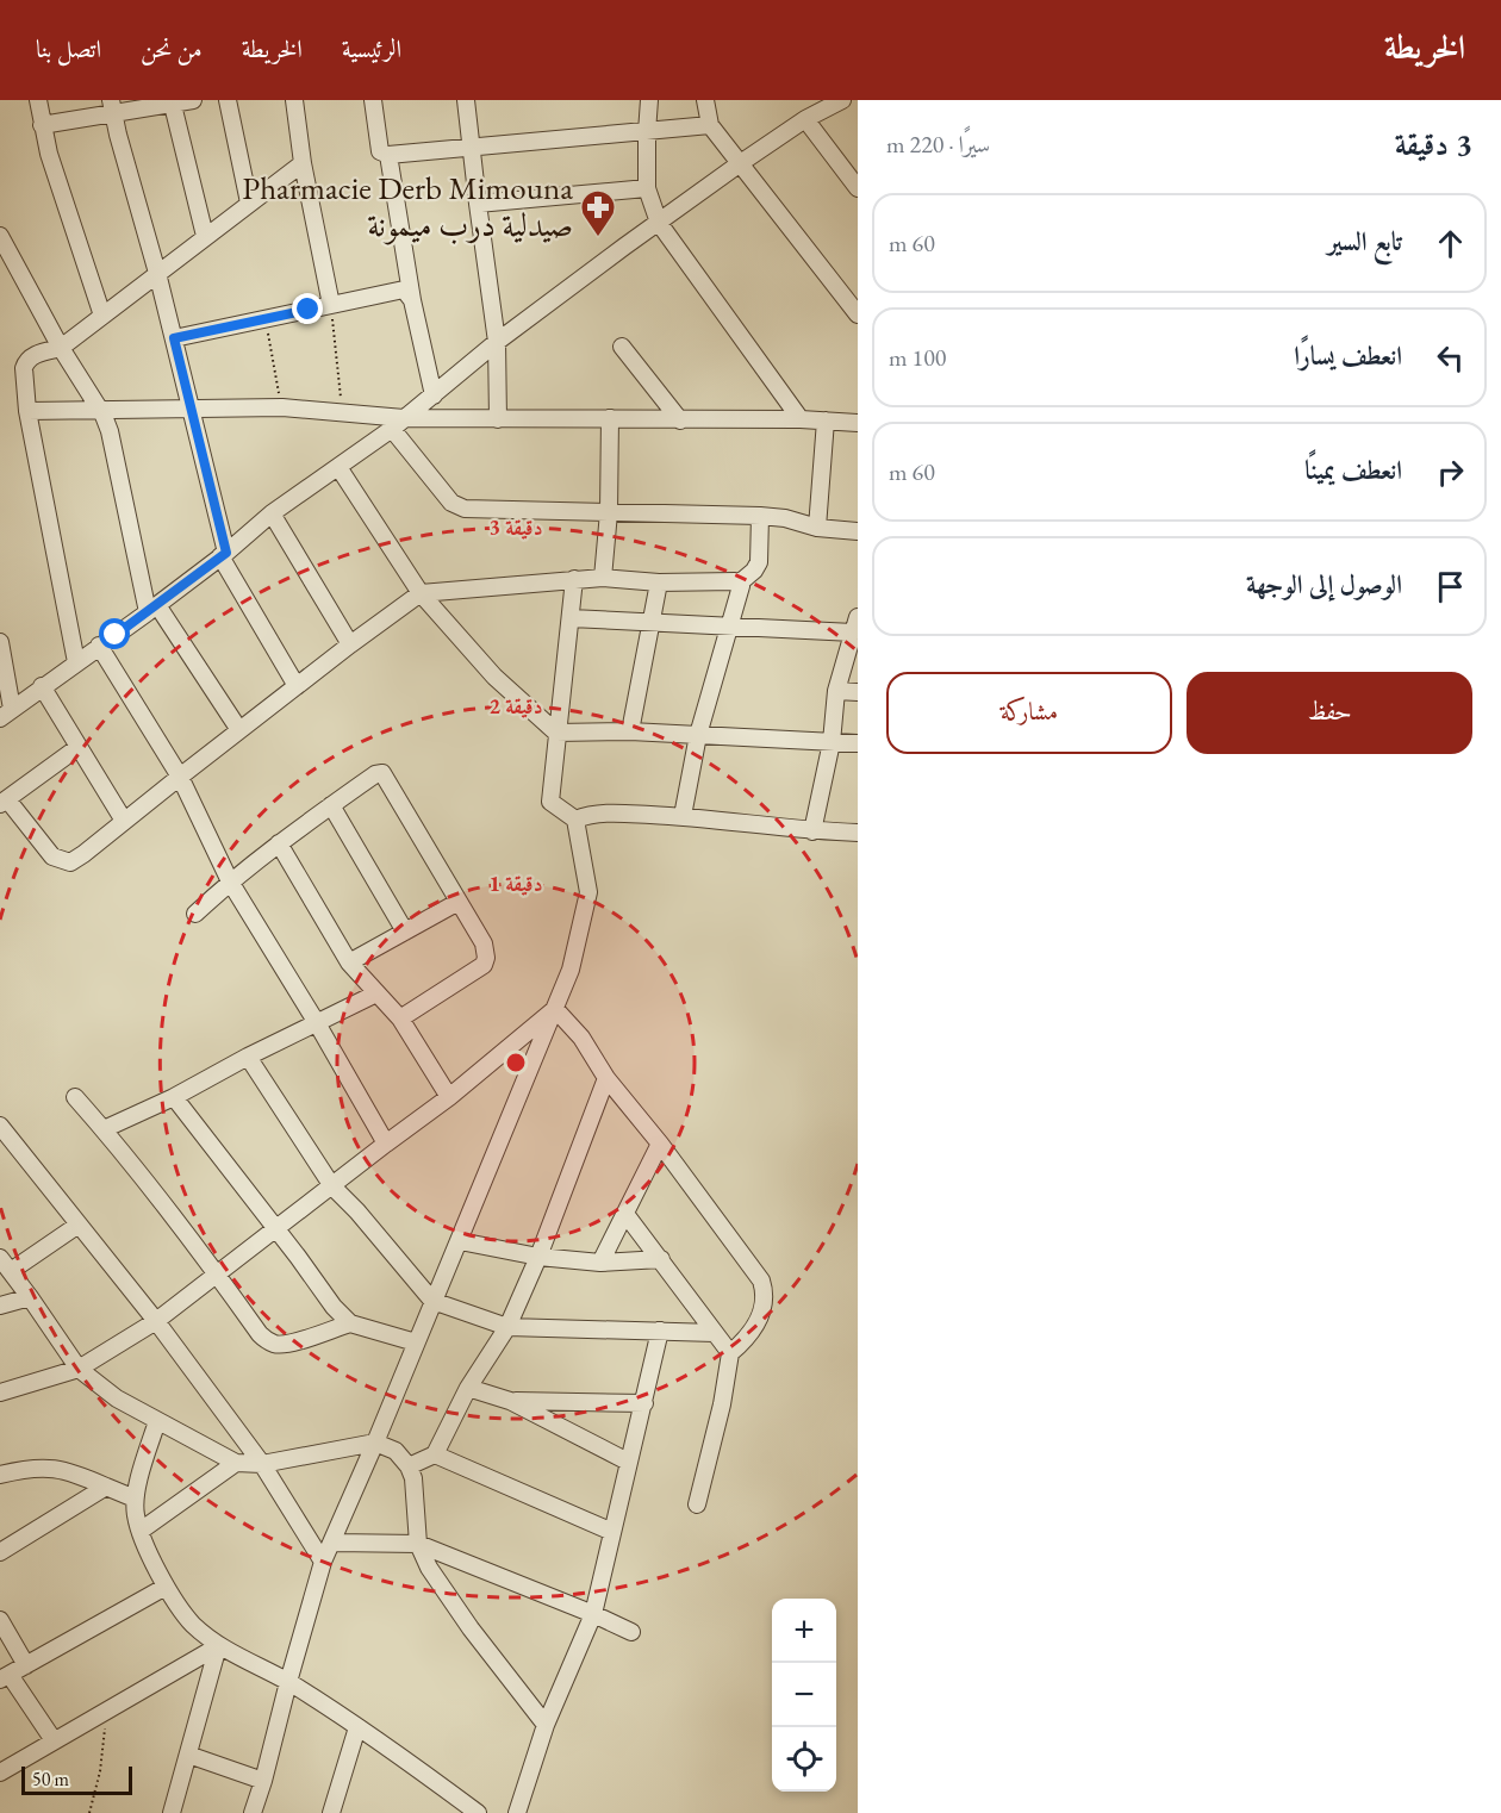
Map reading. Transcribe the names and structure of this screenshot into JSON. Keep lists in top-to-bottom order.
{
  "places": {
    "pharmacy": ["Pharmacie Derb Mimouna صيدلية درب ميمونة"]
  },
  "scale_bar": "50 m",
  "page": {
    "header": "الخريطة",
    "nav": [
      "الرئيسية",
      "الخريطة",
      "من نحن",
      "اتصل بنا"
    ],
    "heading": ["3 دقيقة", "سيرًا · 220 m"],
    "list": [
      ["تابع السير", "60 m"],
      ["انعطف يسارًا", "100 m"],
      ["انعطف يمينًا", "60 m"],
      "الوصول إلى الوجهة"
    ],
    "buttons": ["حفظ", "مشاركة"],
    "map_buttons": ["+", "−"],
    "scale": "50 m"
  },
  "rings": ["3 دقيقة", "2 دقيقة", "1 دقيقة"]
}
